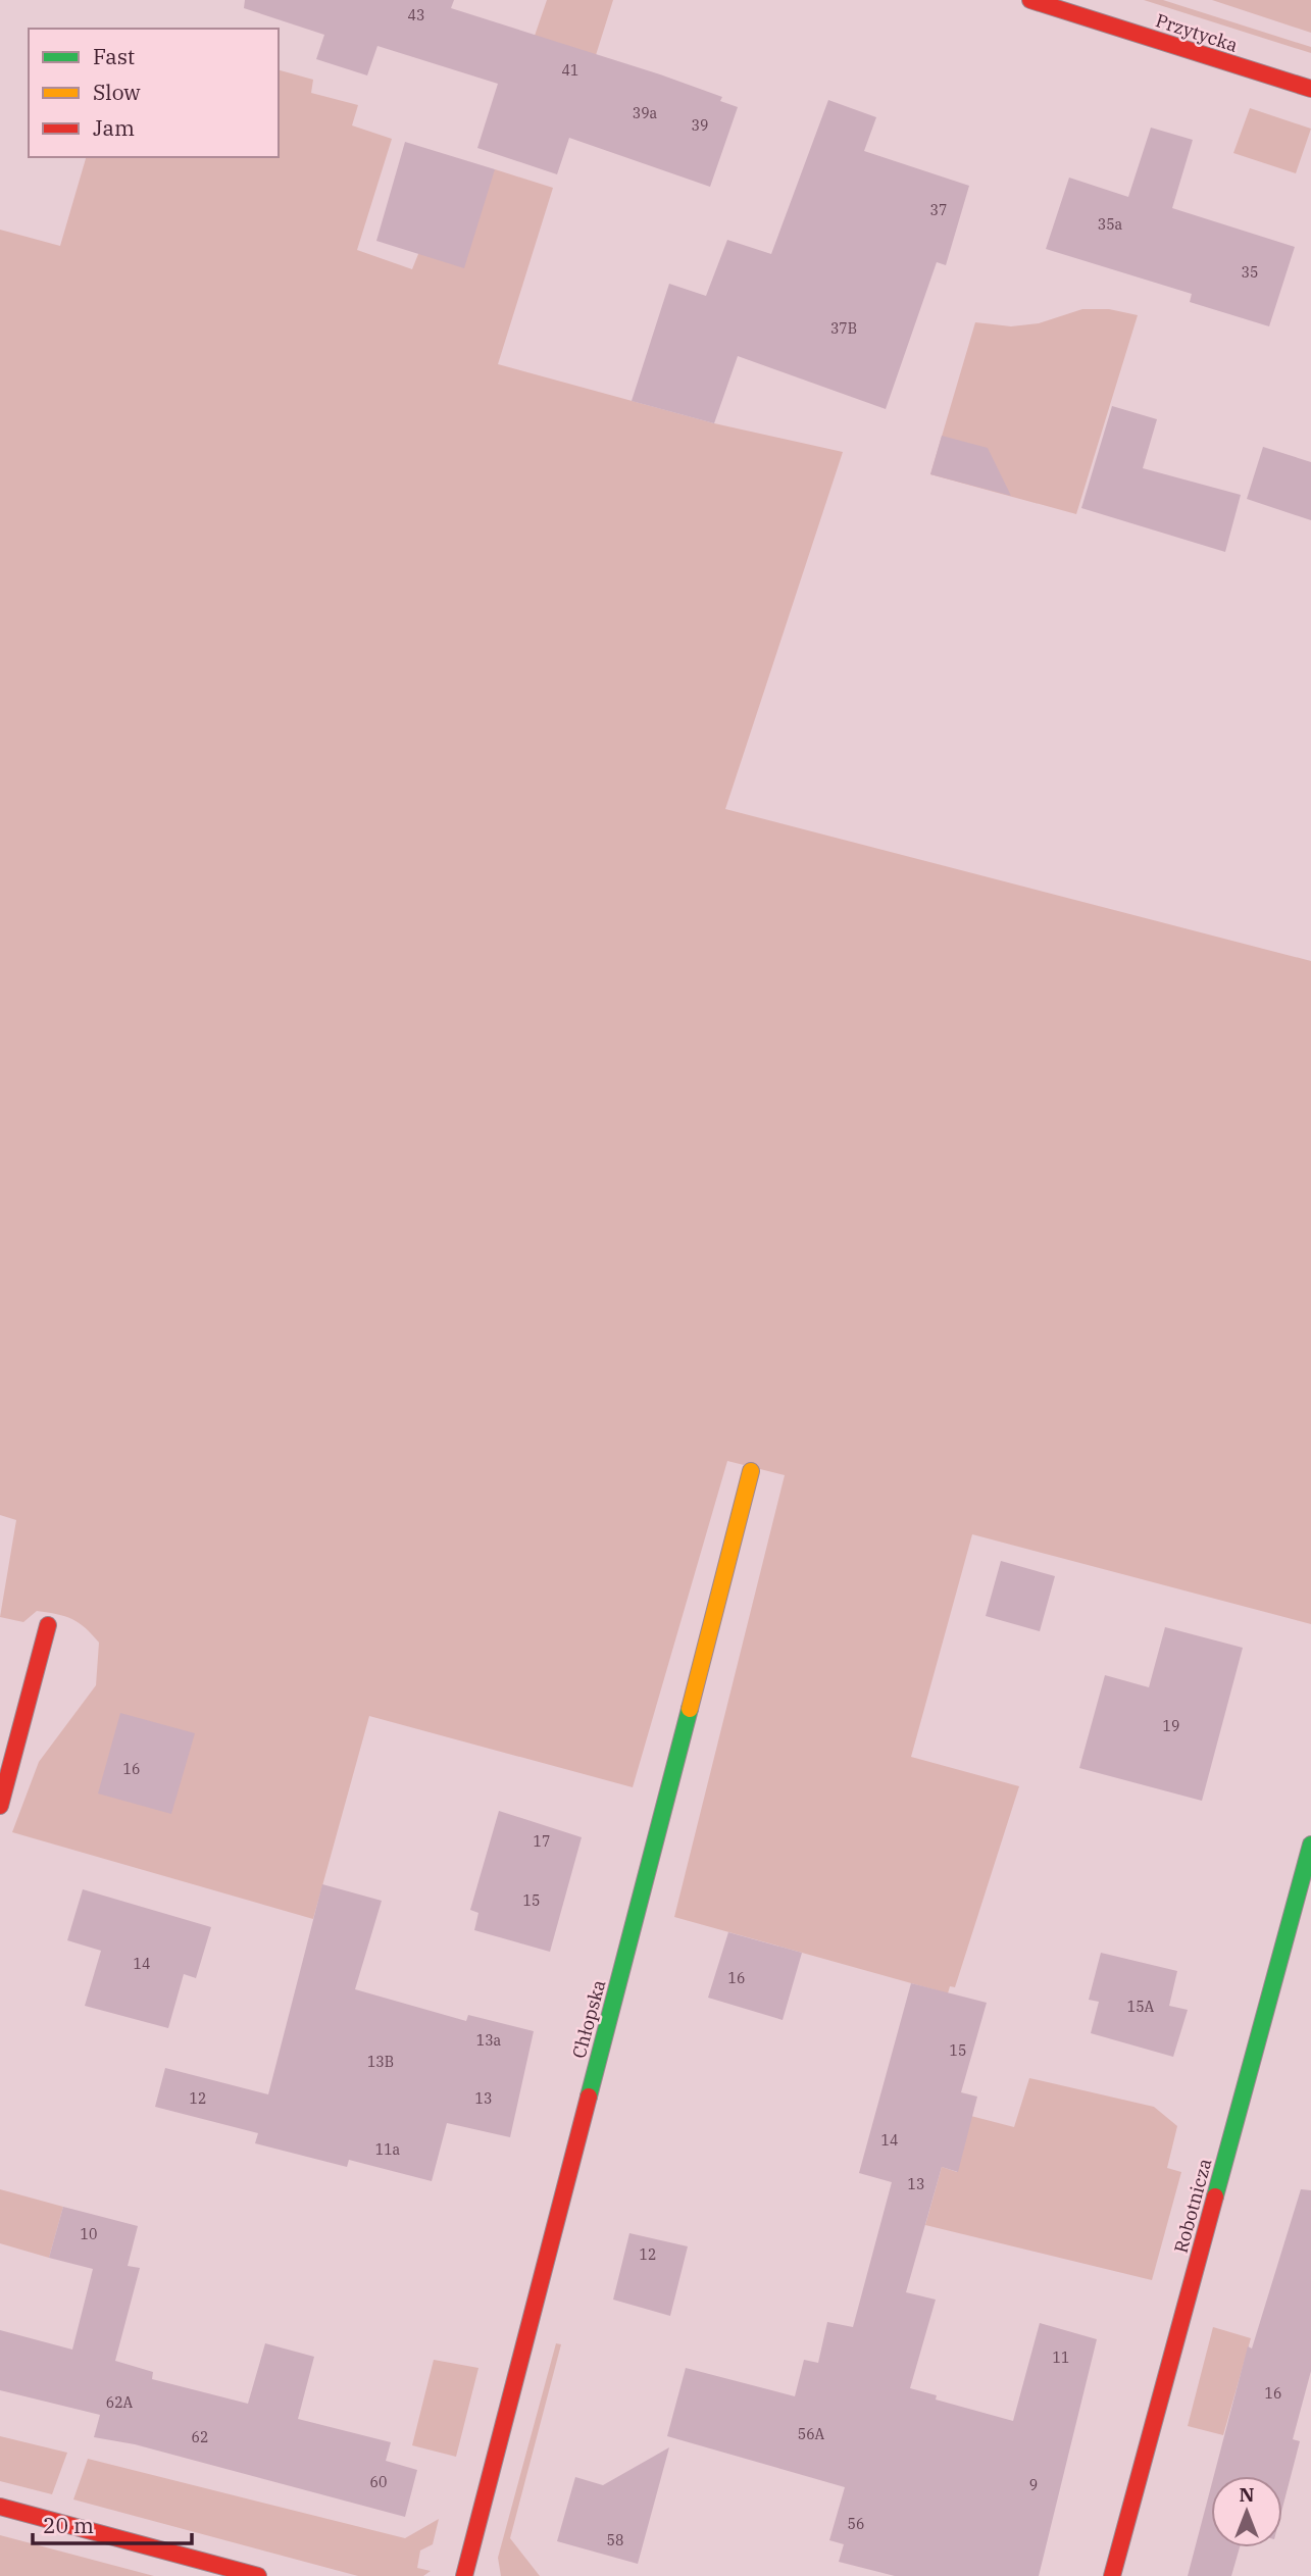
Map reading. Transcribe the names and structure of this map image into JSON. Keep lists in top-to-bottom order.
{
  "streets": {
    "street": ["Przytycka", "Chłopska", "Robotnicza"]
  },
  "house_numbers": [
    "43",
    "41",
    "39a",
    "39",
    "37",
    "35a",
    "35",
    "37B",
    "19",
    "16",
    "17",
    "15",
    "14",
    "16",
    "15A",
    "13a",
    "15",
    "13B",
    "12",
    "13",
    "14",
    "11a",
    "13",
    "10",
    "12",
    "11",
    "16",
    "62A",
    "56A",
    "62",
    "60",
    "9",
    "56",
    "58"
  ],
  "legend": ["Fast", "Slow", "Jam"],
  "scale_bar": "20 m",
  "north": "top"
}
